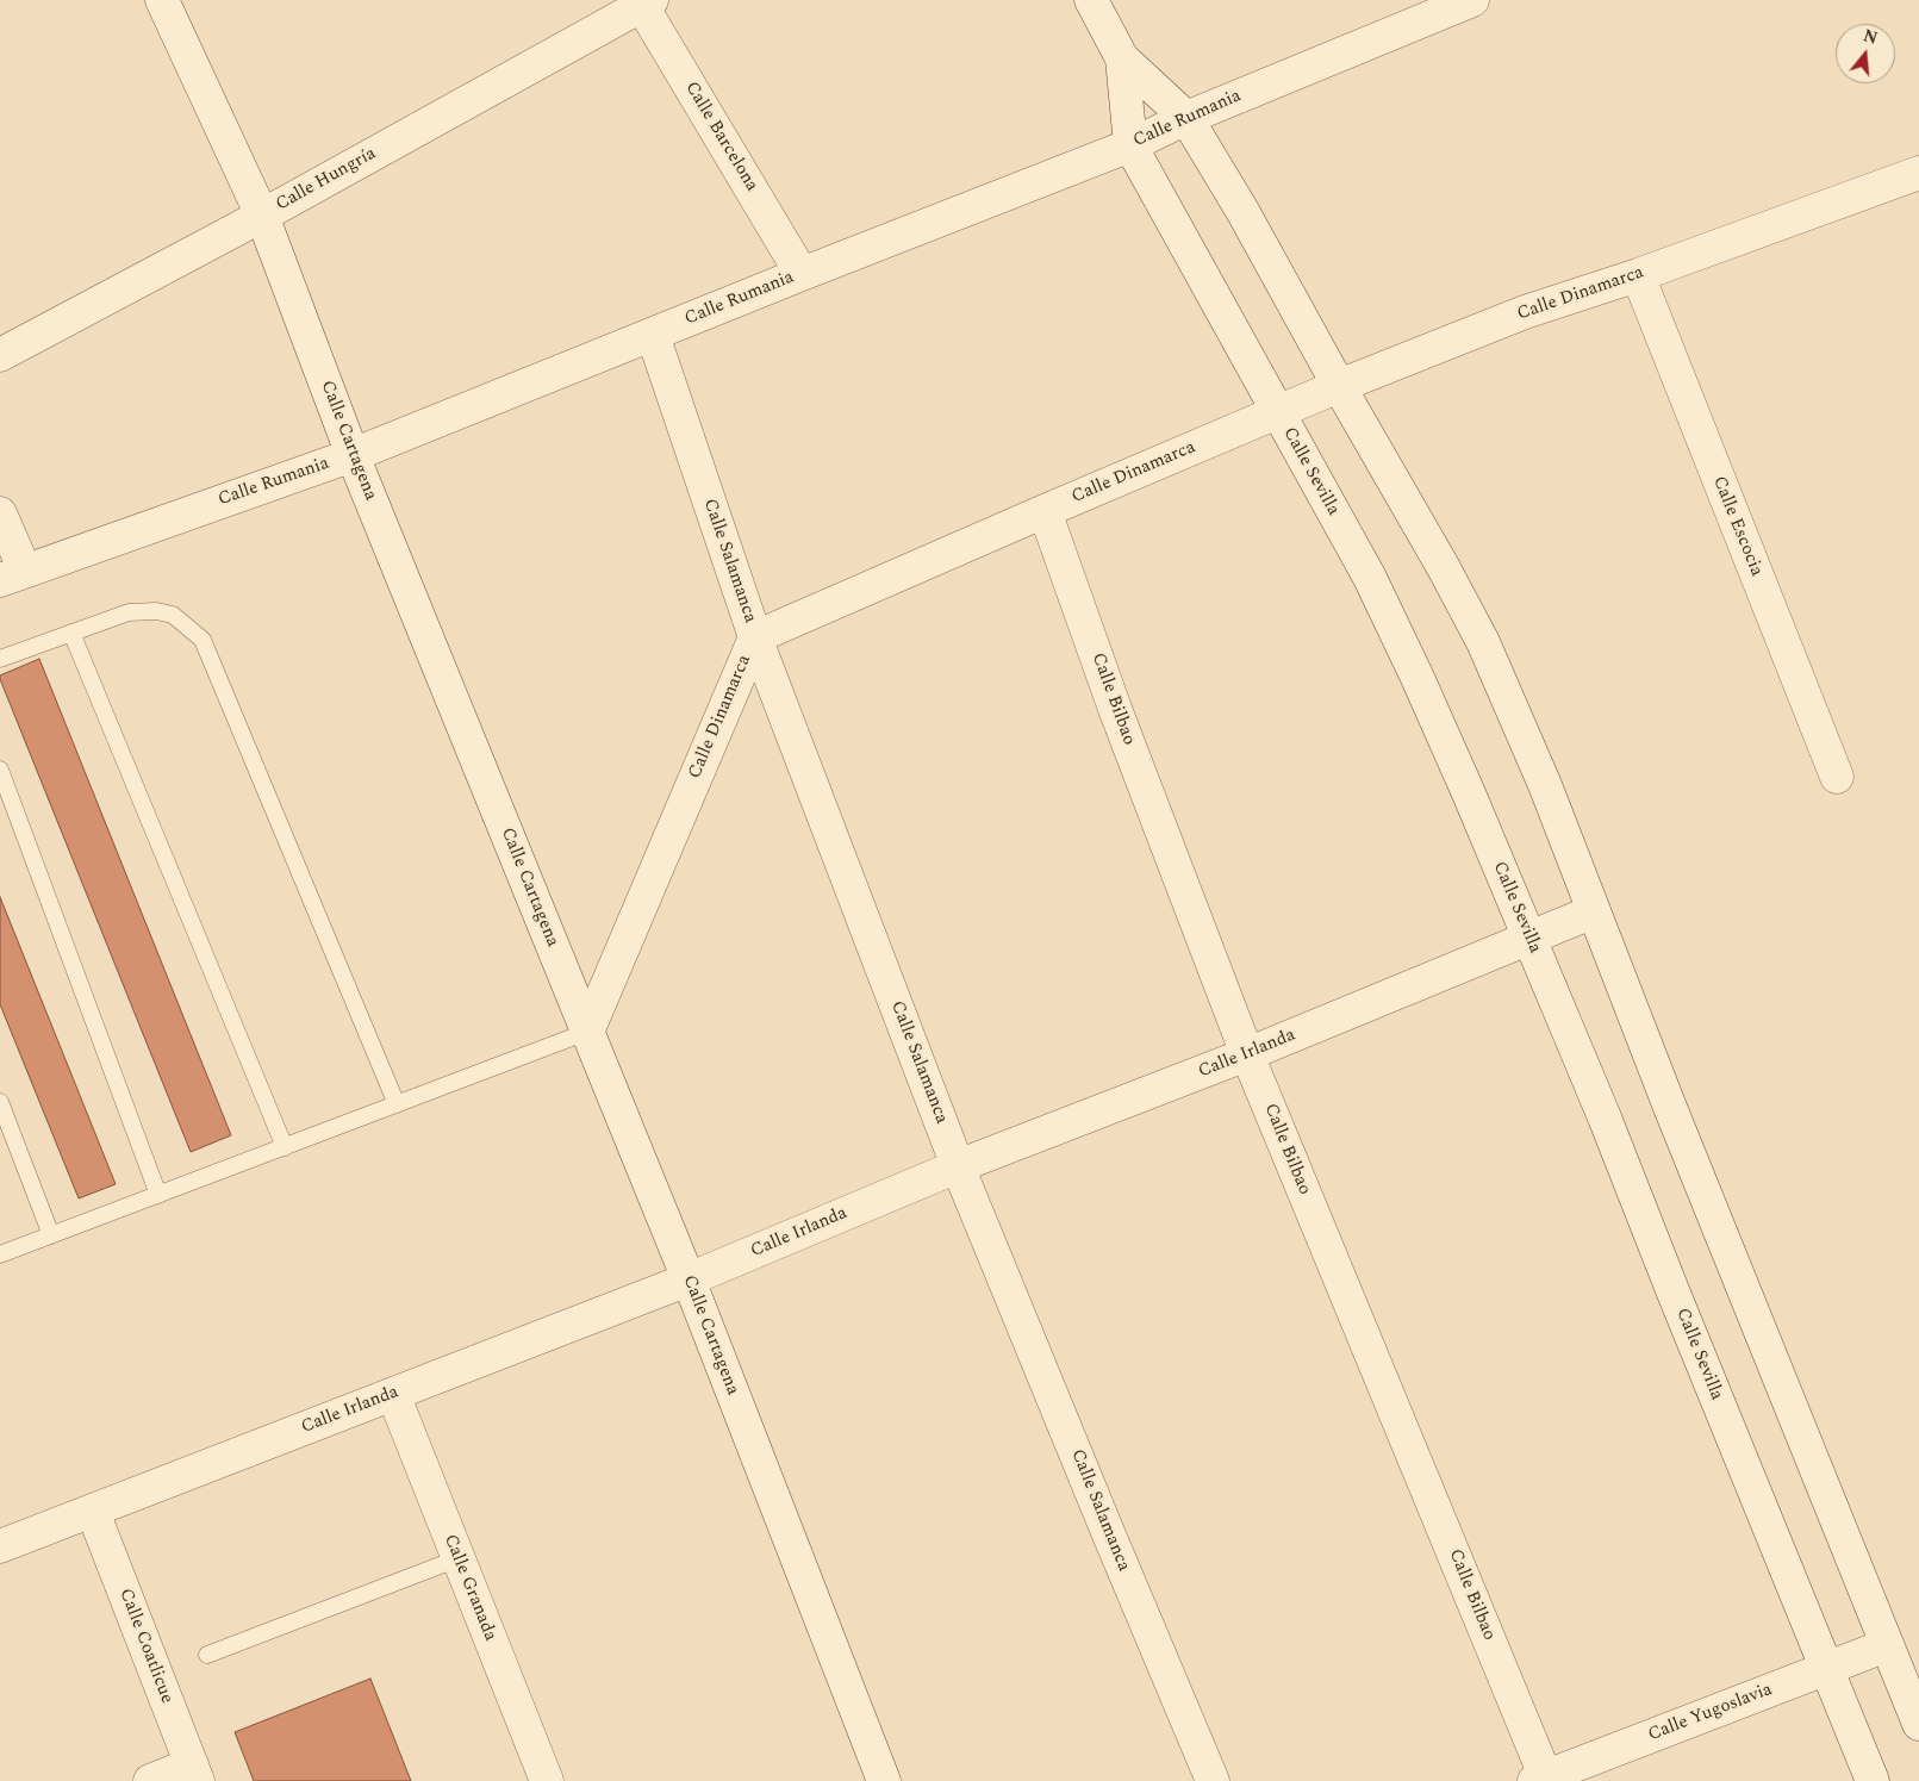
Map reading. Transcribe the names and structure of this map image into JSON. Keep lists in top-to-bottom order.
{
  "streets": {
    "street": [
      "Calle Rumania",
      "Calle Barcelona",
      "Calle Hungría",
      "Calle Dinamarca",
      "Calle Cartagena",
      "Calle Sevilla",
      "Calle Escocia",
      "Calle Salamanca",
      "Calle Bilbao",
      "Calle Irlanda",
      "Calle Granada",
      "Calle Coatlicue",
      "Calle Yugoslavia"
    ]
  },
  "crossings": [
    ["Calle Rumania", "Calle Barcelona"],
    ["Calle Rumania", "Calle Cartagena"],
    ["Calle Rumania", "Calle Sevilla"],
    ["Calle Rumania", "Calle Salamanca"],
    ["Calle Barcelona", "Calle Hungría"],
    ["Calle Hungría", "Calle Cartagena"],
    ["Calle Dinamarca", "Calle Cartagena"],
    ["Calle Dinamarca", "Calle Sevilla"],
    ["Calle Dinamarca", "Calle Escocia"],
    ["Calle Dinamarca", "Calle Salamanca"],
    ["Calle Dinamarca", "Calle Bilbao"],
    ["Calle Cartagena", "Calle Irlanda"],
    ["Calle Sevilla", "Calle Irlanda"],
    ["Calle Sevilla", "Calle Yugoslavia"],
    ["Calle Salamanca", "Calle Irlanda"],
    ["Calle Bilbao", "Calle Irlanda"],
    ["Calle Bilbao", "Calle Yugoslavia"],
    ["Calle Irlanda", "Calle Granada"],
    ["Calle Irlanda", "Calle Coatlicue"]
  ],
  "north": "top"
}
